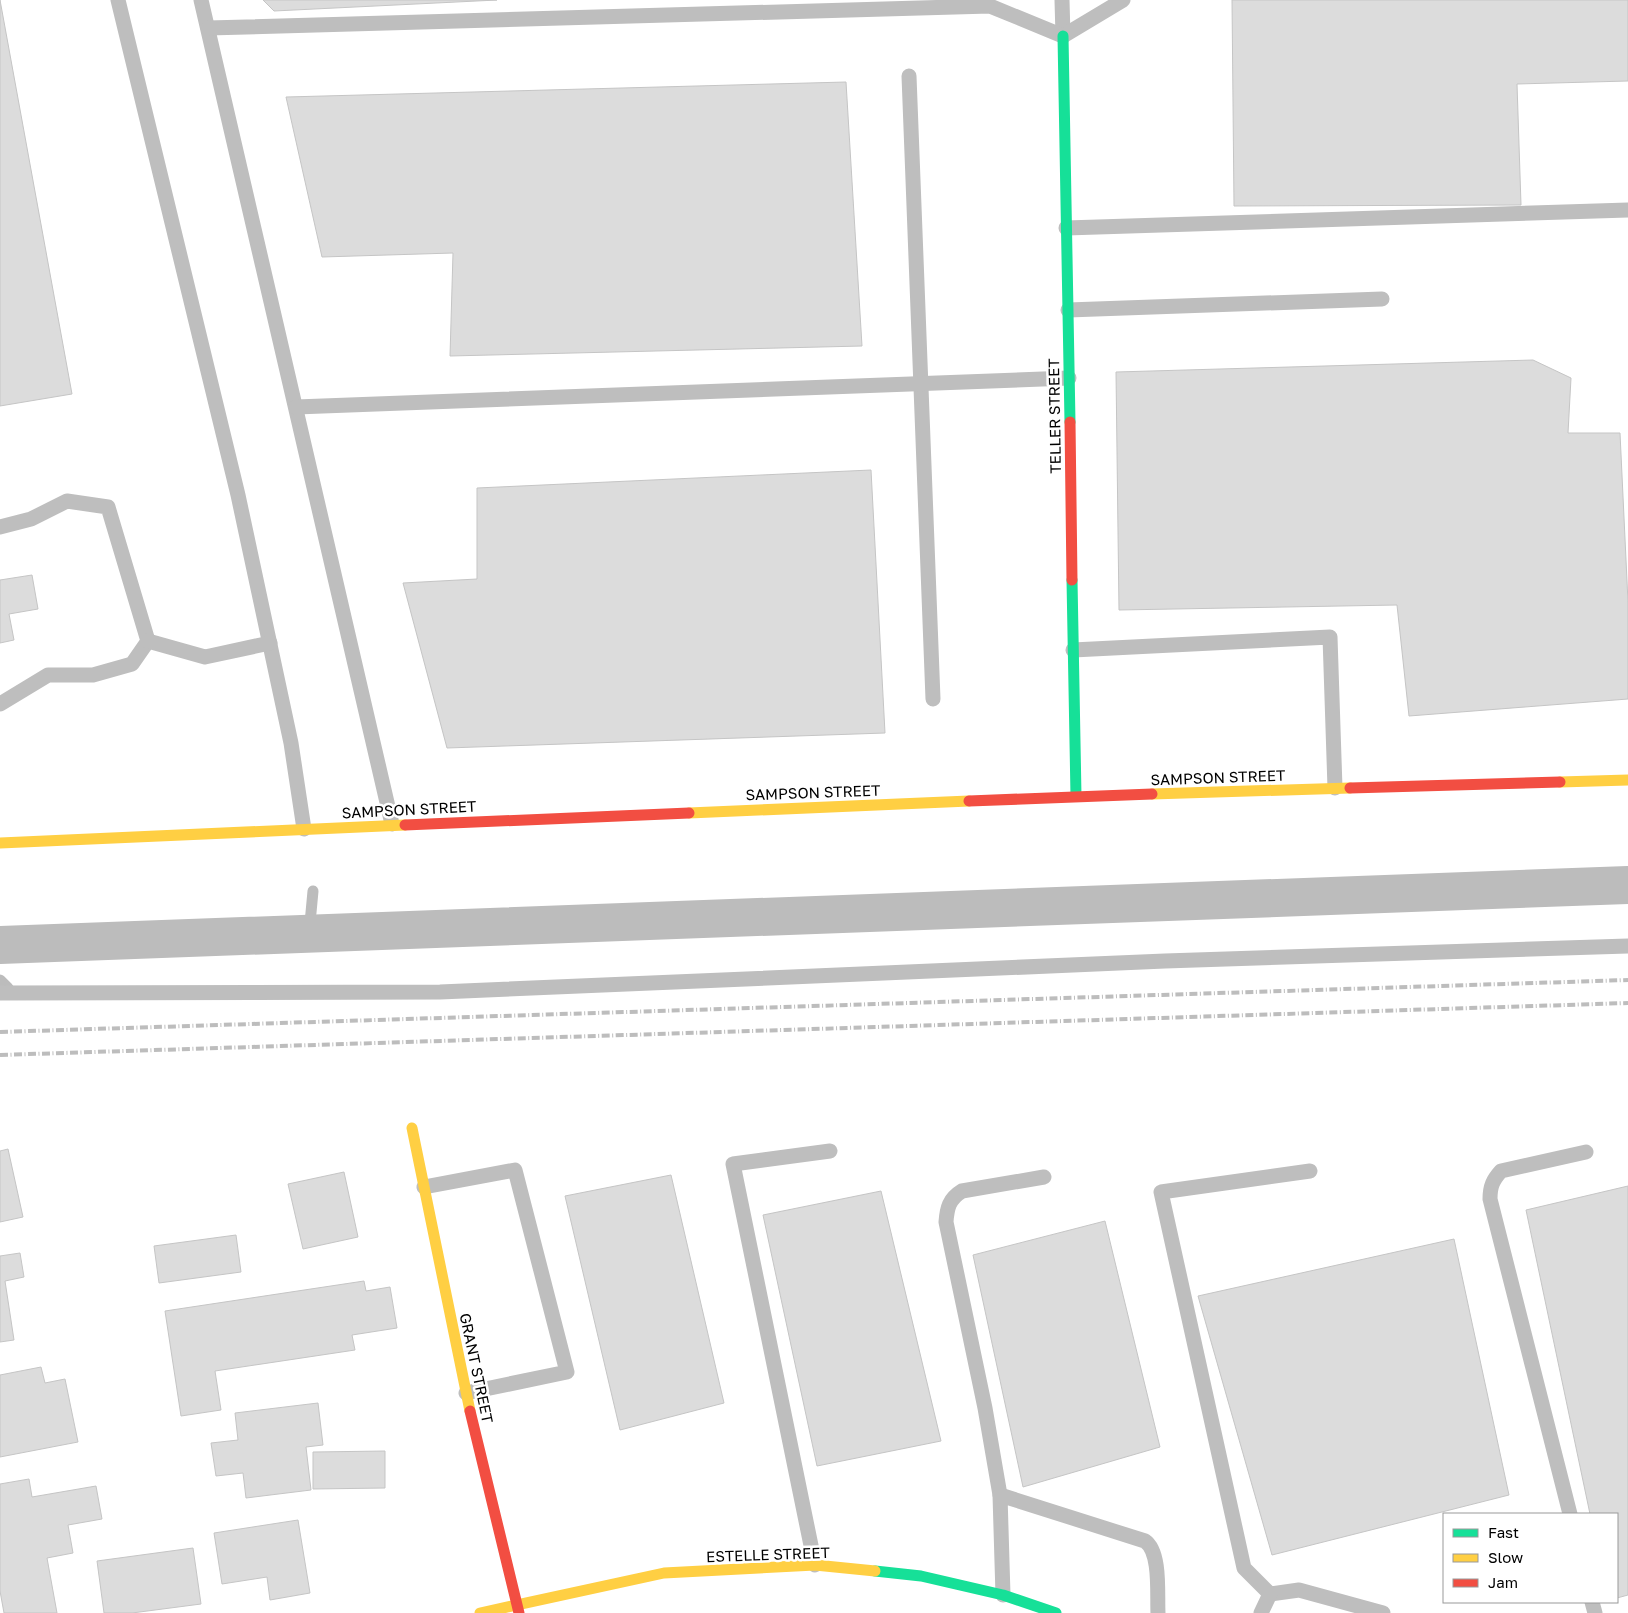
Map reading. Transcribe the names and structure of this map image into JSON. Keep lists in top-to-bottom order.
{
  "streets": {
    "street": [
      "TELLER STREET",
      "SAMPSON STREET",
      "GRANT STREET",
      "ESTELLE STREET"
    ]
  },
  "crossings": [
    ["TELLER STREET", "SAMPSON STREET"],
    ["GRANT STREET", "ESTELLE STREET"]
  ],
  "legend": ["Fast", "Slow", "Jam"]
}
